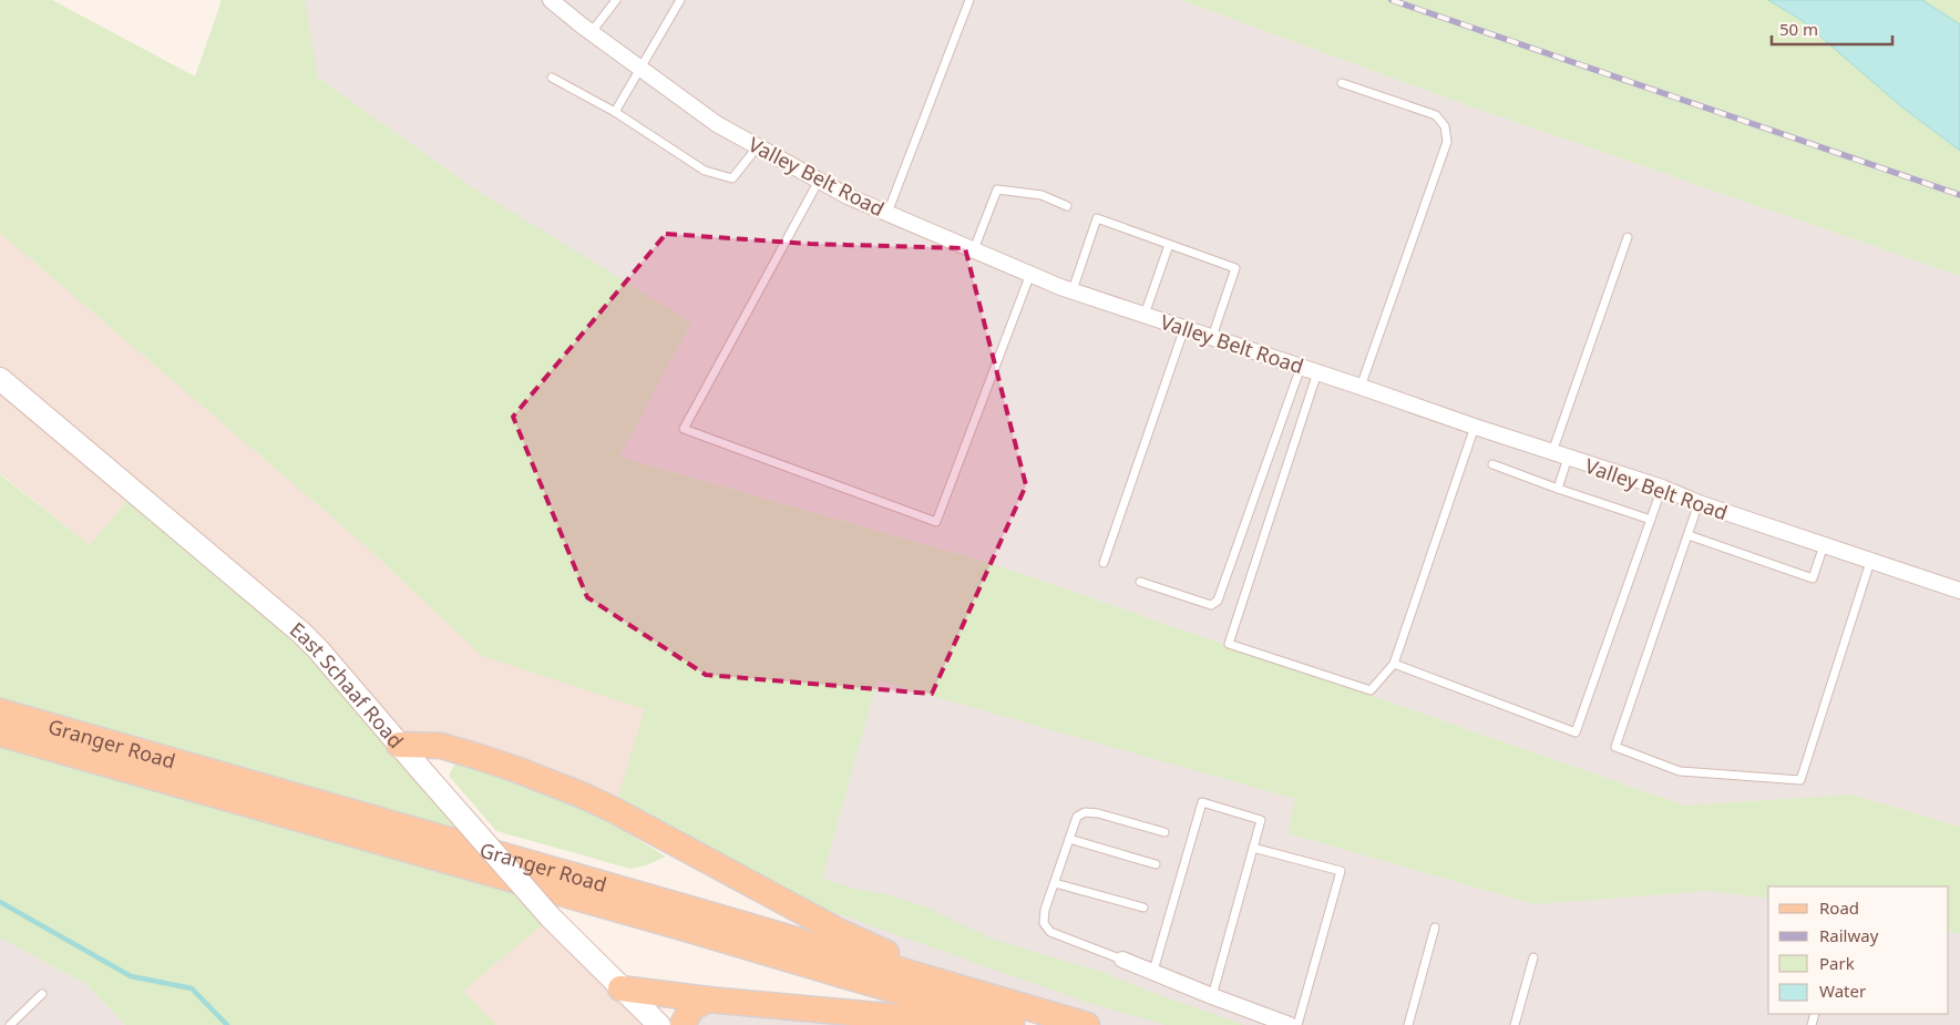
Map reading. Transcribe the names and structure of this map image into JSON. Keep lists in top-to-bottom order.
{
  "streets": {
    "main road": ["Granger Road"],
    "street": ["Valley Belt Road", "East Schaaf Road"]
  },
  "legend": [
    "Road",
    "Railway",
    "Park",
    "Water"
  ],
  "scale_bar": "50 m"
}
